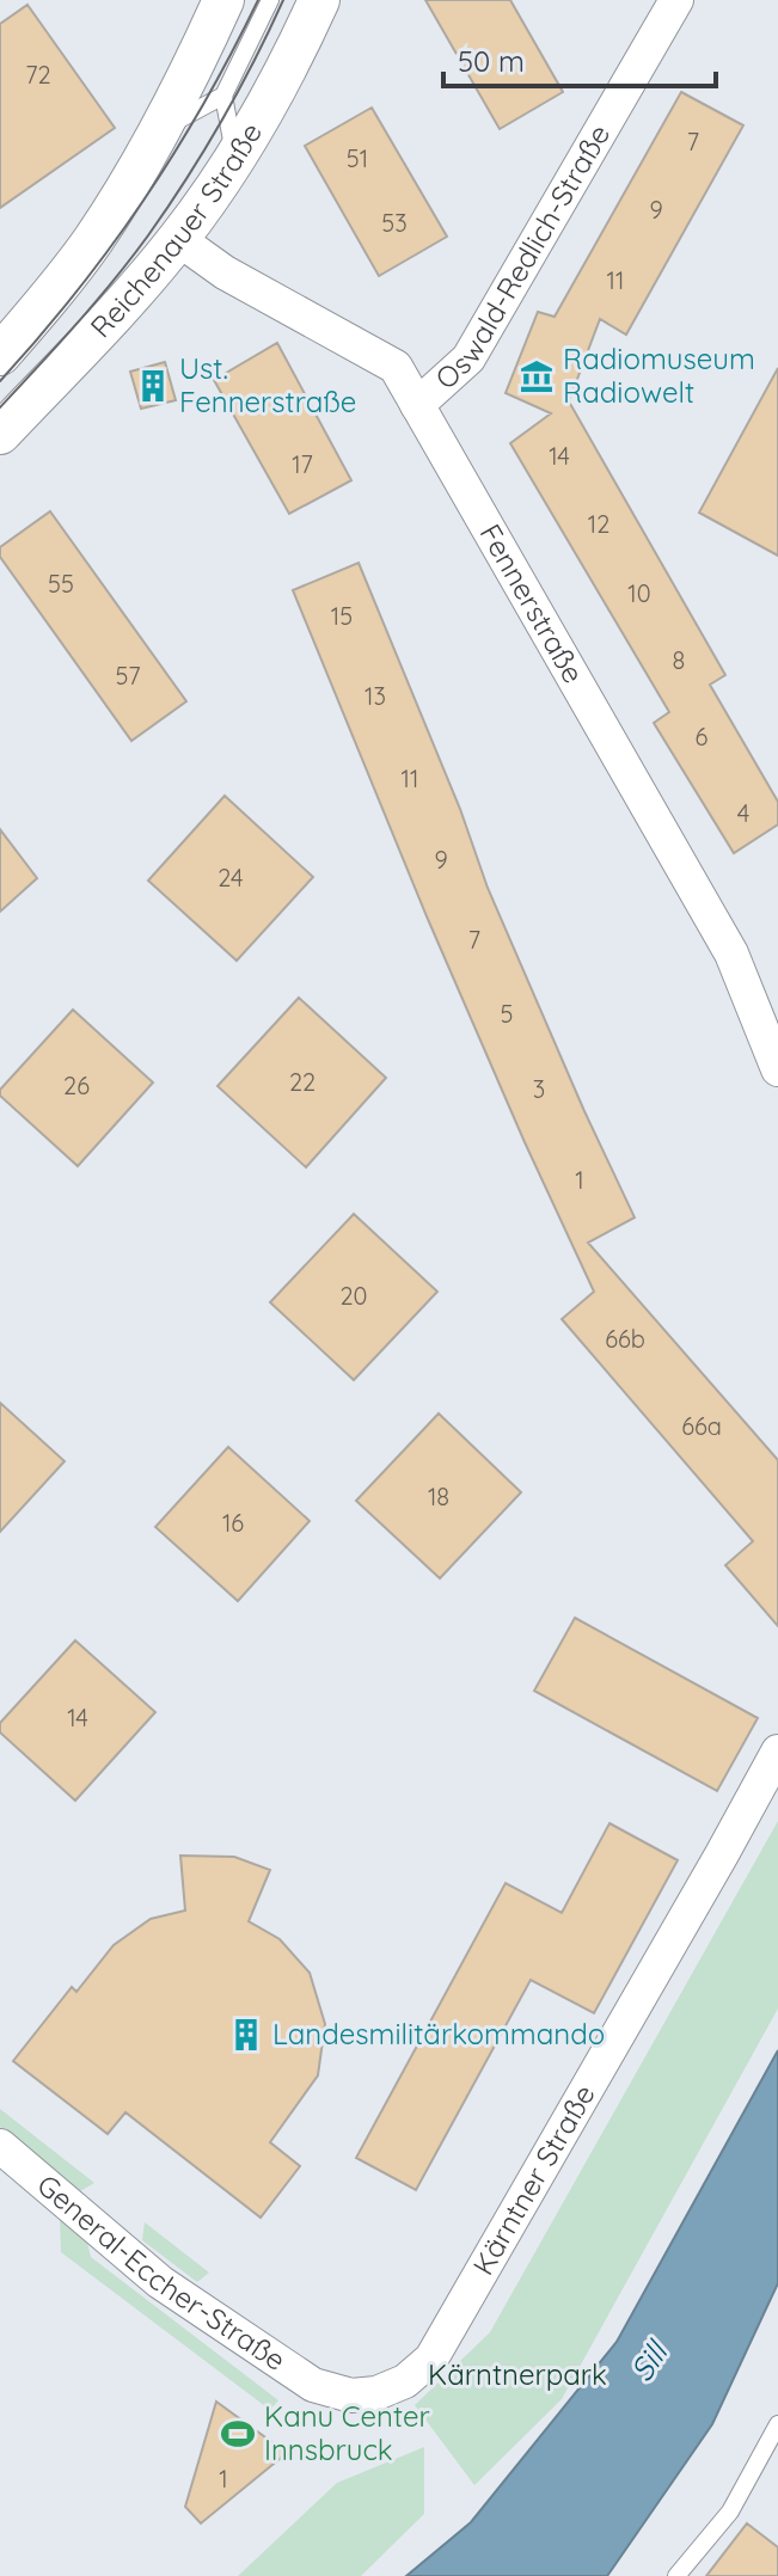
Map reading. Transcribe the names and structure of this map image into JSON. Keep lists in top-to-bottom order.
{
  "streets": {
    "street": [
      "Reichenauer Straße",
      "Oswald-Redlich-Straße",
      "Fennerstraße",
      "Kärntner Straße",
      "General-Eccher-Straße"
    ]
  },
  "crossings": [
    ["Reichenauer Straße", "Fennerstraße"],
    ["Oswald-Redlich-Straße", "Fennerstraße"],
    ["Kärntner Straße", "General-Eccher-Straße"]
  ],
  "water": ["Sill"],
  "parks": ["Kärntnerpark"],
  "places": {
    "museum": ["Radiomuseum Radiowelt"],
    "building": ["Ust. Fennerstraße", "Landesmilitärkommando"],
    "sports": ["Kanu Center Innsbruck"]
  },
  "house_numbers": [
    "72",
    "7",
    "51",
    "9",
    "53",
    "11",
    "14",
    "17",
    "12",
    "55",
    "10",
    "15",
    "8",
    "57",
    "13",
    "6",
    "11",
    "4",
    "9",
    "24",
    "7",
    "5",
    "22",
    "26",
    "3",
    "1",
    "20",
    "66b",
    "66a",
    "18",
    "16",
    "14",
    "1"
  ],
  "scale_bar": "50 m"
}
